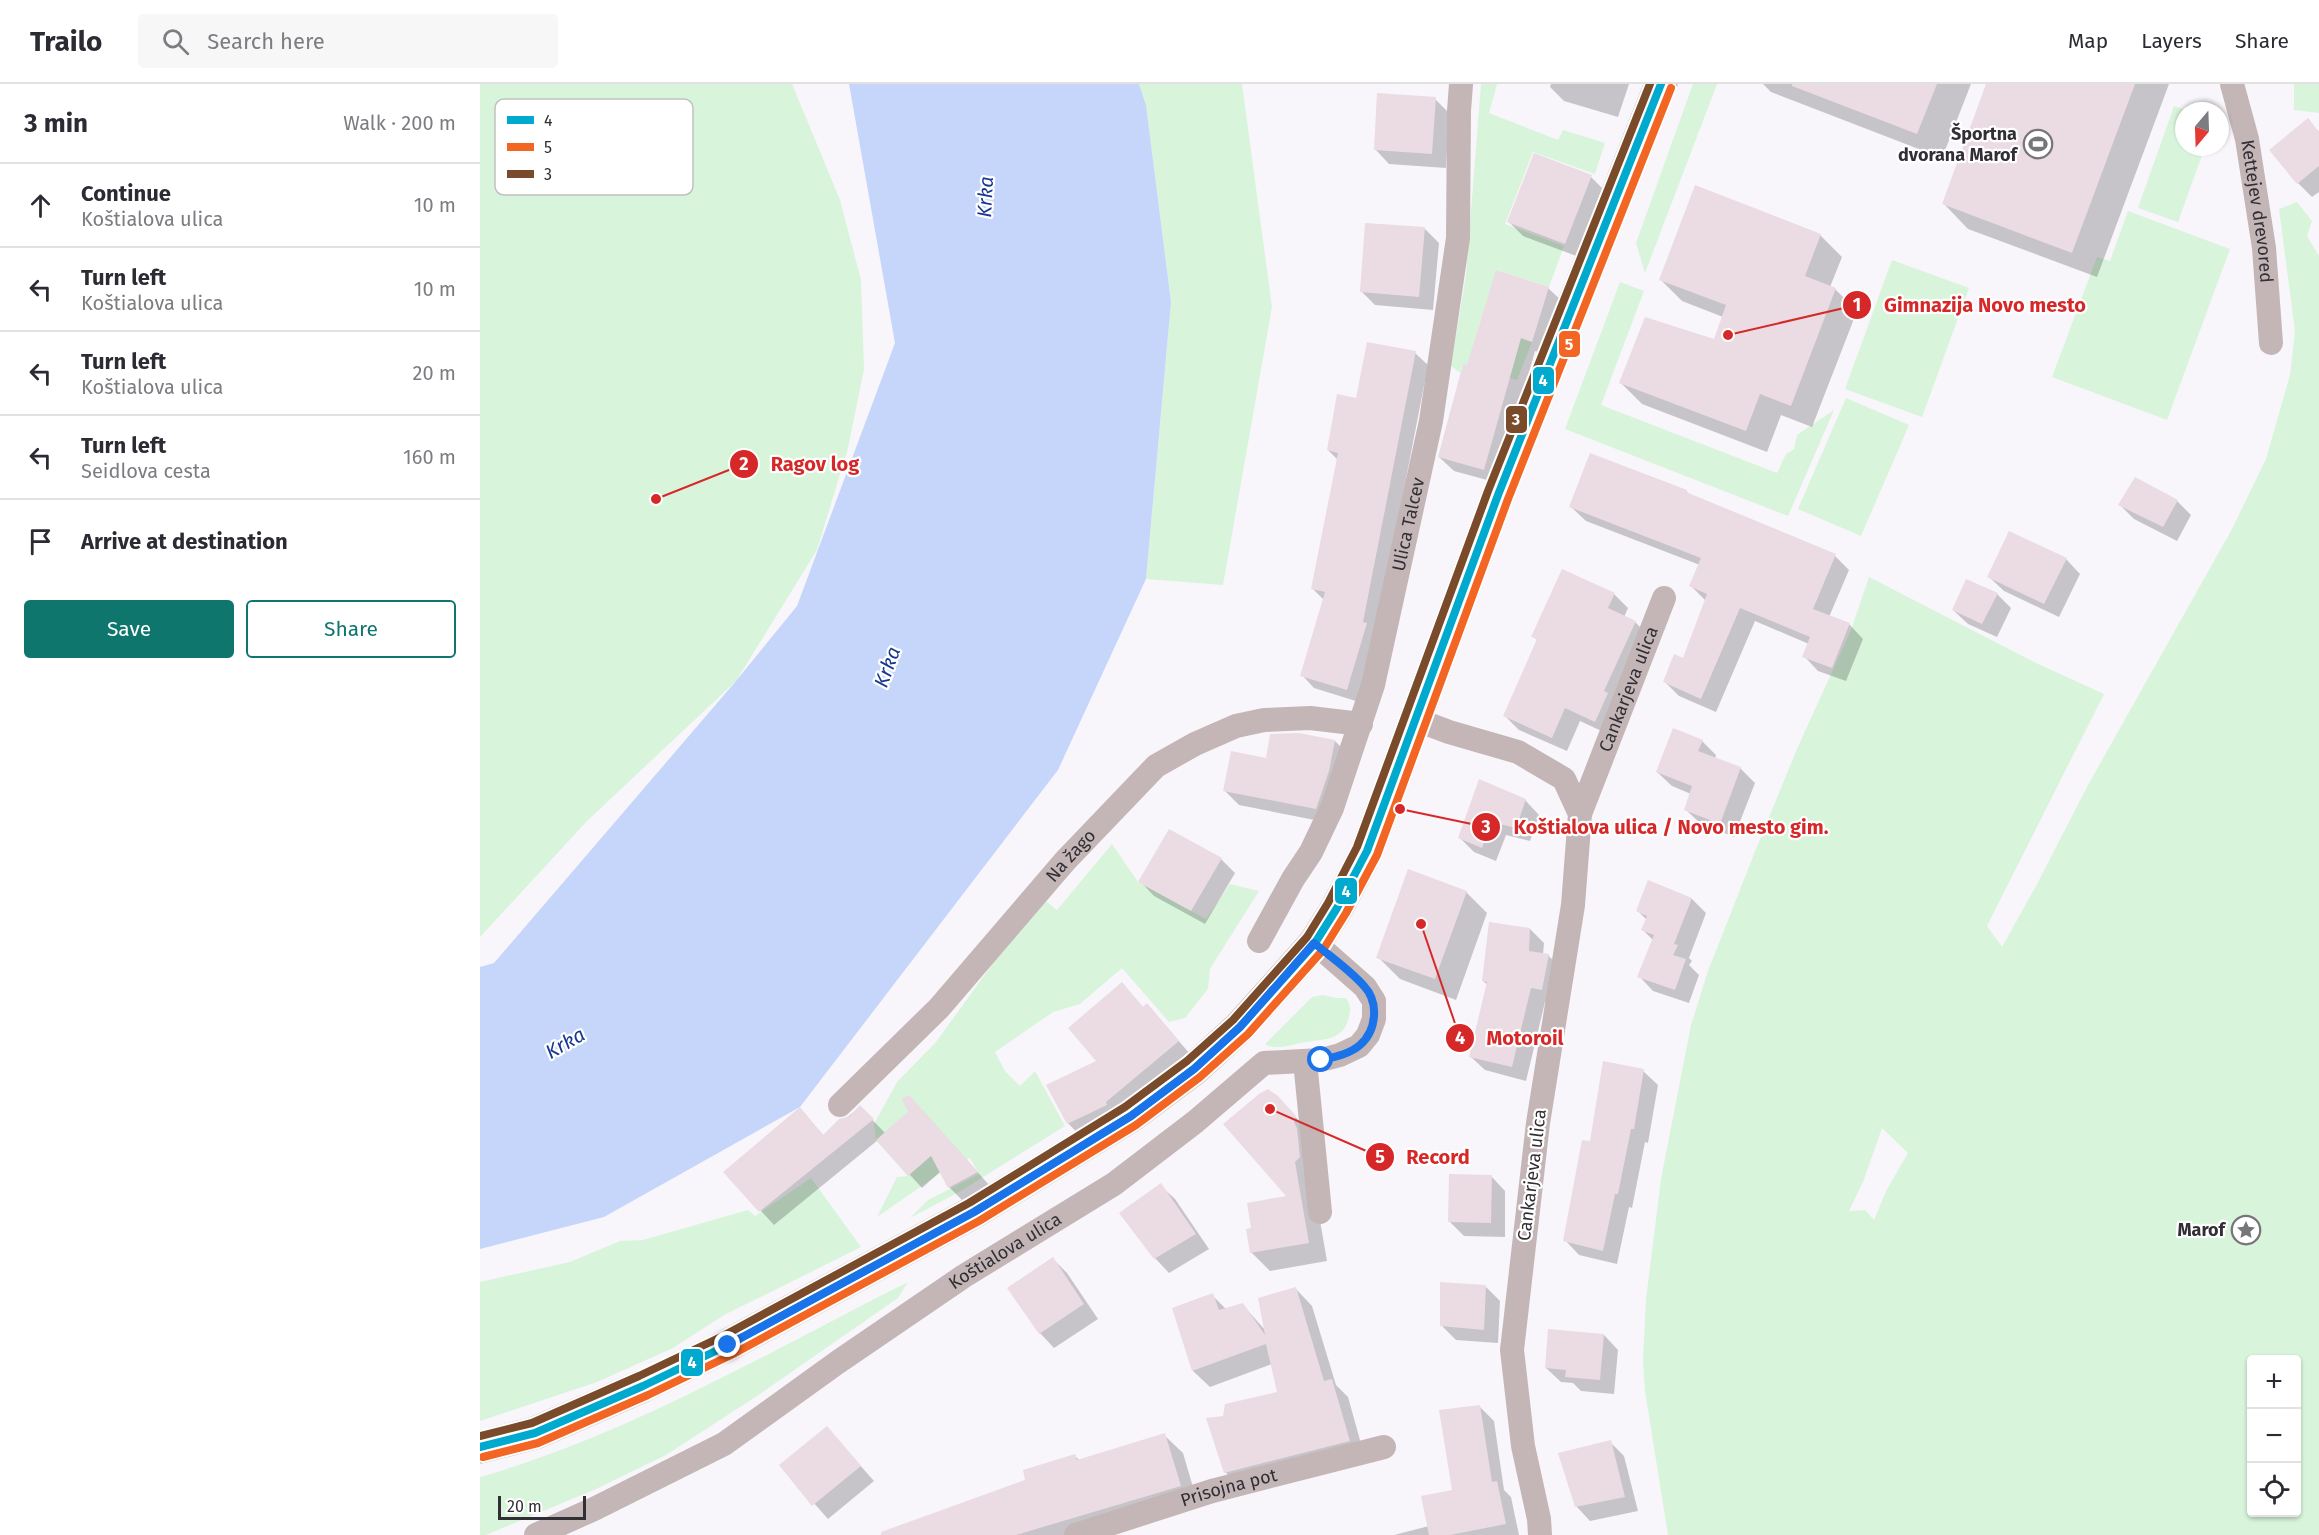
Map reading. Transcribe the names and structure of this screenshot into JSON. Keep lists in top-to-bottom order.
{
  "streets": {
    "street": [
      "Kettejev drevored",
      "Ulica Talcev",
      "Cankarjeva ulica",
      "Na žago",
      "Koštialova ulica",
      "Prisojna pot"
    ]
  },
  "crossings": [
    ["Ulica Talcev", "Na žago"]
  ],
  "water": ["Krka"],
  "places": {
    "sports": ["Športna dvorana Marof"],
    "other": [
      "Gimnazija Novo mesto",
      "Ragov log",
      "Koštialova ulica / Novo mesto gim.",
      "Motoroil",
      "Record"
    ],
    "place": ["Marof"]
  },
  "lines": ["transit line 4", "transit line 3", "transit line 5"],
  "legend": ["4", "5", "3"],
  "scale_bar": "20 m",
  "north": "bottom",
  "page": {
    "header": "Trailo",
    "search": "Search here",
    "nav": ["Map", "Layers", "Share"],
    "heading": ["3 min", "Walk · 200 m"],
    "list": [
      ["Continue", "Koštialova ulica", "10 m"],
      ["Turn left", "Koštialova ulica", "10 m"],
      ["Turn left", "Koštialova ulica", "20 m"],
      ["Turn left", "Seidlova cesta", "160 m"],
      "Arrive at destination"
    ],
    "buttons": ["Save", "Share"],
    "map_buttons": ["+", "−"],
    "scale": "20 m"
  }
}
